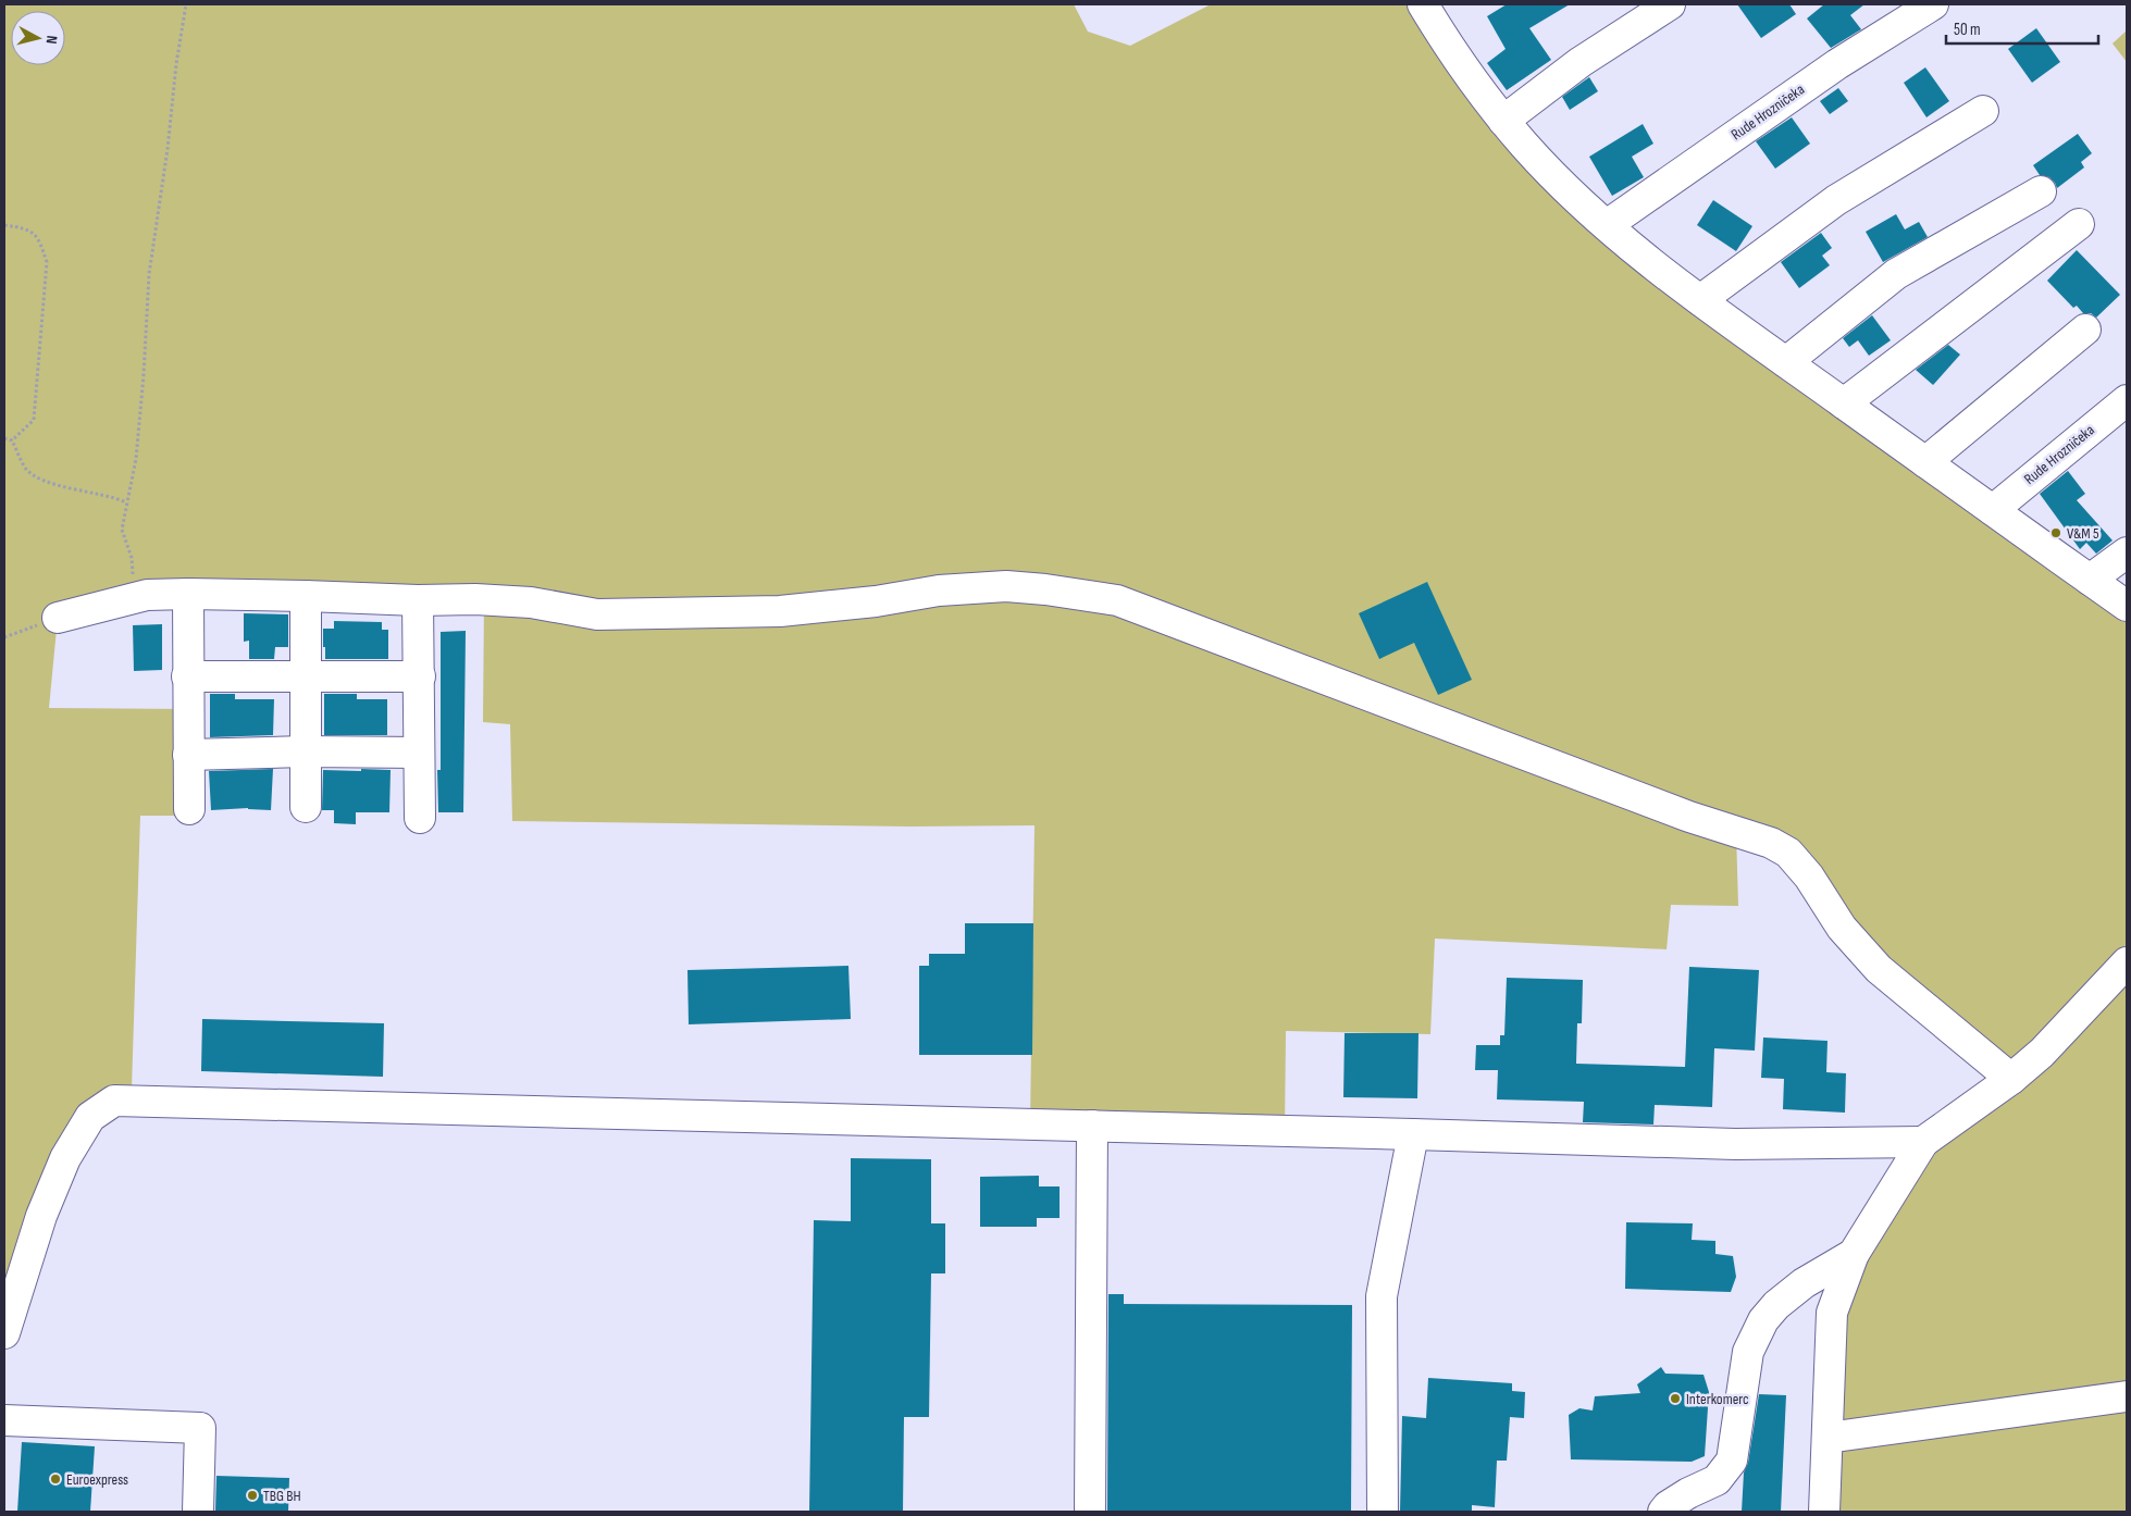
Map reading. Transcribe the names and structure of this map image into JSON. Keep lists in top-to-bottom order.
{
  "streets": {
    "street": ["Rude Hrozničeka"]
  },
  "places": [
    "V&M 5",
    "Interkomerc",
    "Euroexpress",
    "TBG BH"
  ],
  "scale_bar": "50 m",
  "north": "right"
}
